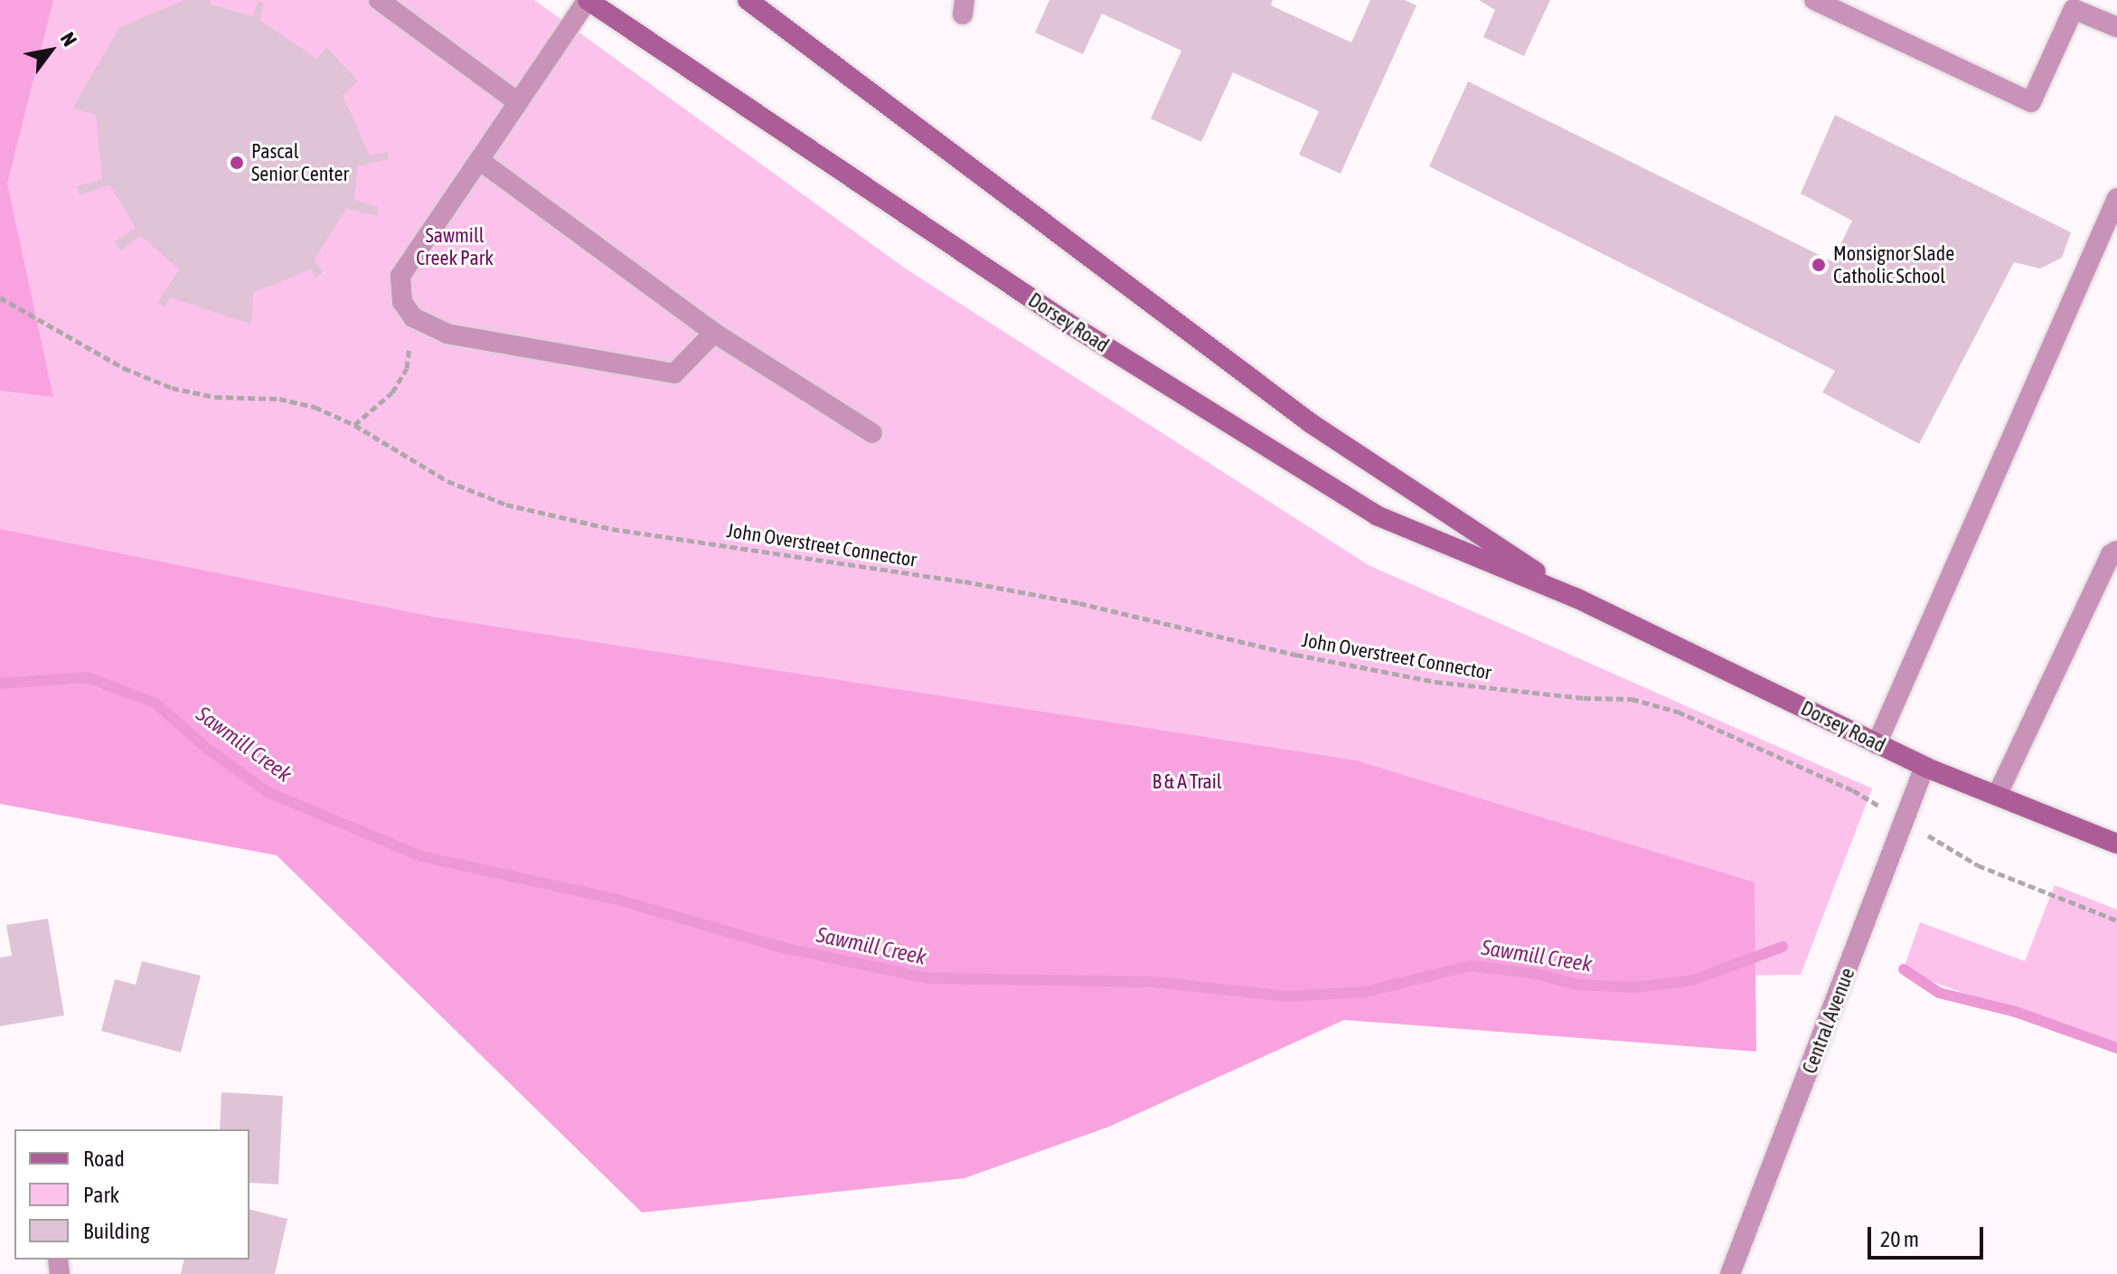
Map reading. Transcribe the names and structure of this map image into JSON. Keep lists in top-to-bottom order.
{
  "streets": {
    "main road": ["Dorsey Road"],
    "street": ["Central Avenue"],
    "path": ["John Overstreet Connector"]
  },
  "crossings": [
    ["Dorsey Road", "Central Avenue"]
  ],
  "water": ["Sawmill Creek"],
  "parks": ["Sawmill Creek Park", "B & A Trail"],
  "places": ["Pascal Senior Center", "Monsignor Slade Catholic School"],
  "legend": ["Road", "Park", "Building"],
  "scale_bar": "20 m",
  "north": "top right"
}
